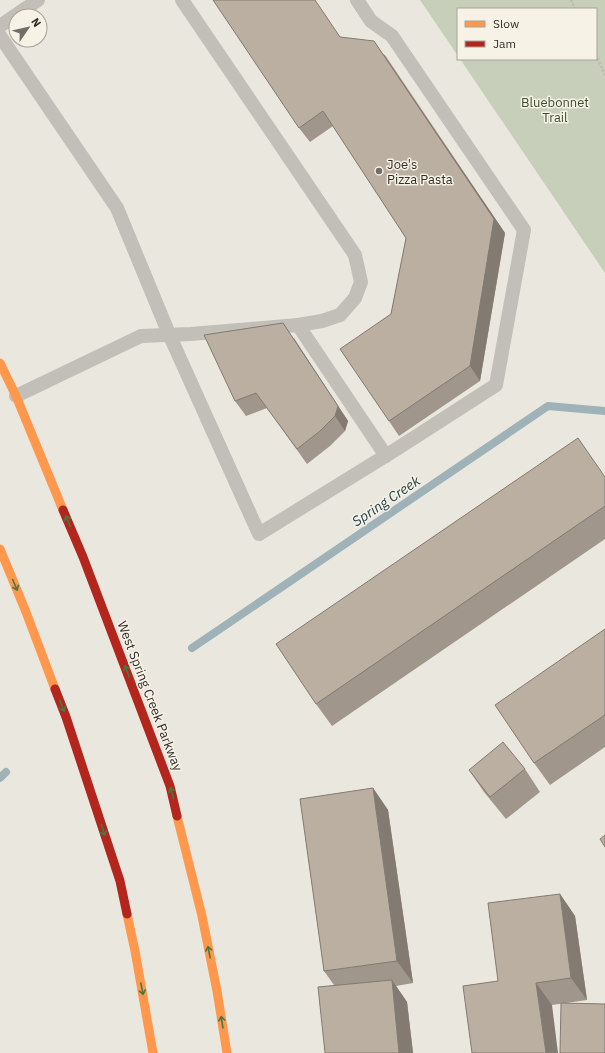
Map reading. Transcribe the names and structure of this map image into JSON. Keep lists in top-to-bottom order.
{
  "streets": {
    "main road": ["West Spring Creek Parkway"]
  },
  "water": ["Spring Creek"],
  "parks": ["Bluebonnet Trail"],
  "places": ["Joe's Pizza Pasta"],
  "legend": ["Slow", "Jam"],
  "north": "top right"
}
